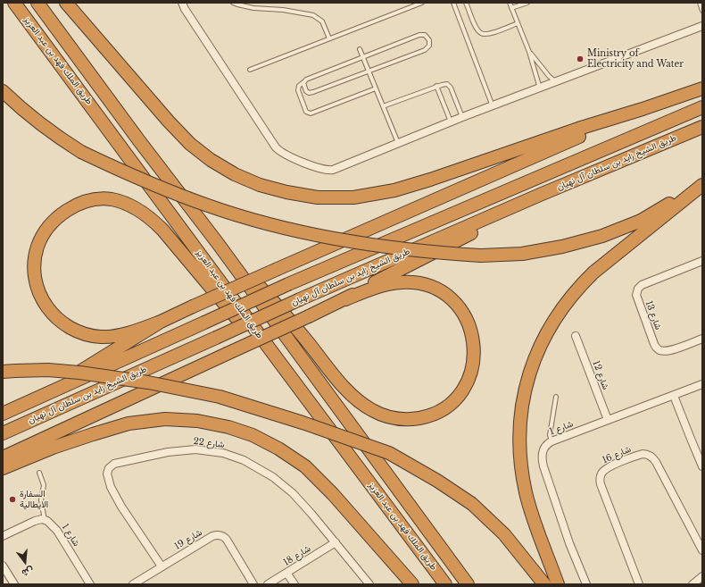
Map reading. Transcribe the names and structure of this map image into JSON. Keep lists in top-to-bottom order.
{
  "streets": {
    "highway": ["طريق الملك فهد بن عبد العزيز", "طريق الشيخ زايد بن سلطان آل نهيان"],
    "street": [
      "شارع 13",
      "شارع 12",
      "شارع 1",
      "شارع 22",
      "شارع 16",
      "شارع 19",
      "شارع 18"
    ]
  },
  "crossings": [
    ["شارع 12", "شارع 1"],
    ["شارع 22", "شارع 19"],
    ["شارع 22", "شارع 18"]
  ],
  "places": ["Ministry of Electricity and Water", "السفارة الايطالية"],
  "north": "bottom"
}
